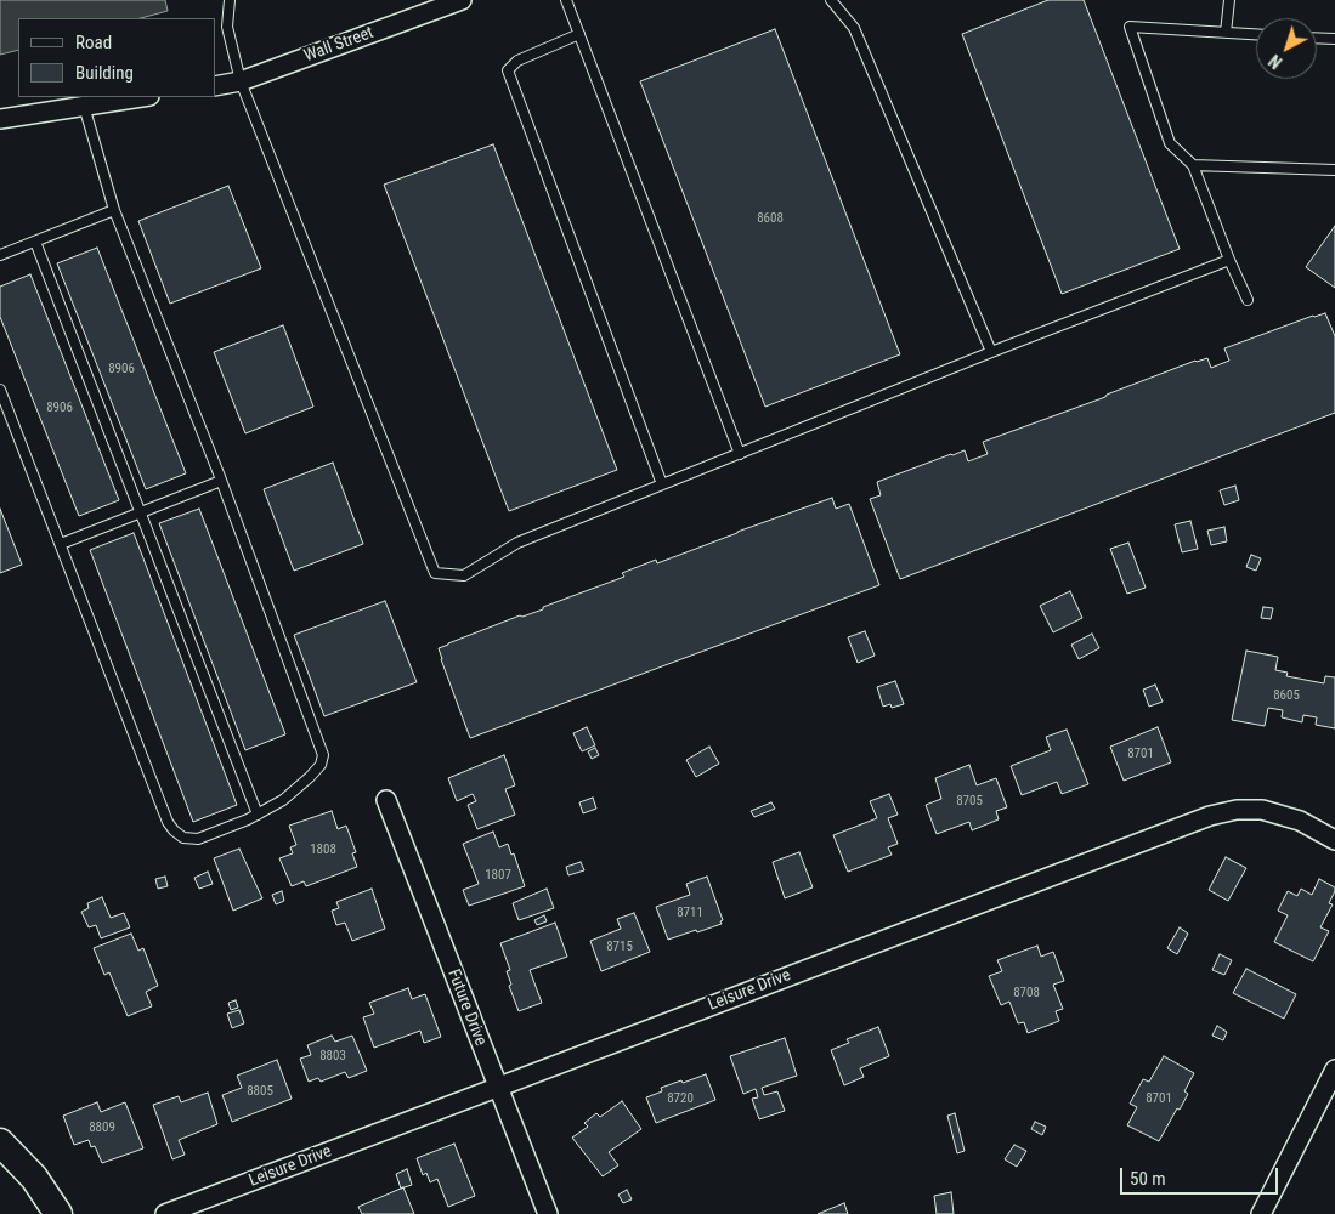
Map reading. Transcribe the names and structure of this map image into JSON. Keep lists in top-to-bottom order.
{
  "streets": {
    "street": ["Wall Street", "Leisure Drive", "Future Drive"]
  },
  "crossings": [
    ["Leisure Drive", "Future Drive"]
  ],
  "house_numbers": [
    "8608",
    "8906",
    "8906",
    "8605",
    "8701",
    "8705",
    "1808",
    "1807",
    "8711",
    "8715",
    "8708",
    "8803",
    "8805",
    "8720",
    "8701",
    "8809"
  ],
  "legend": ["Road", "Building"],
  "scale_bar": "50 m",
  "north": "bottom left"
}
